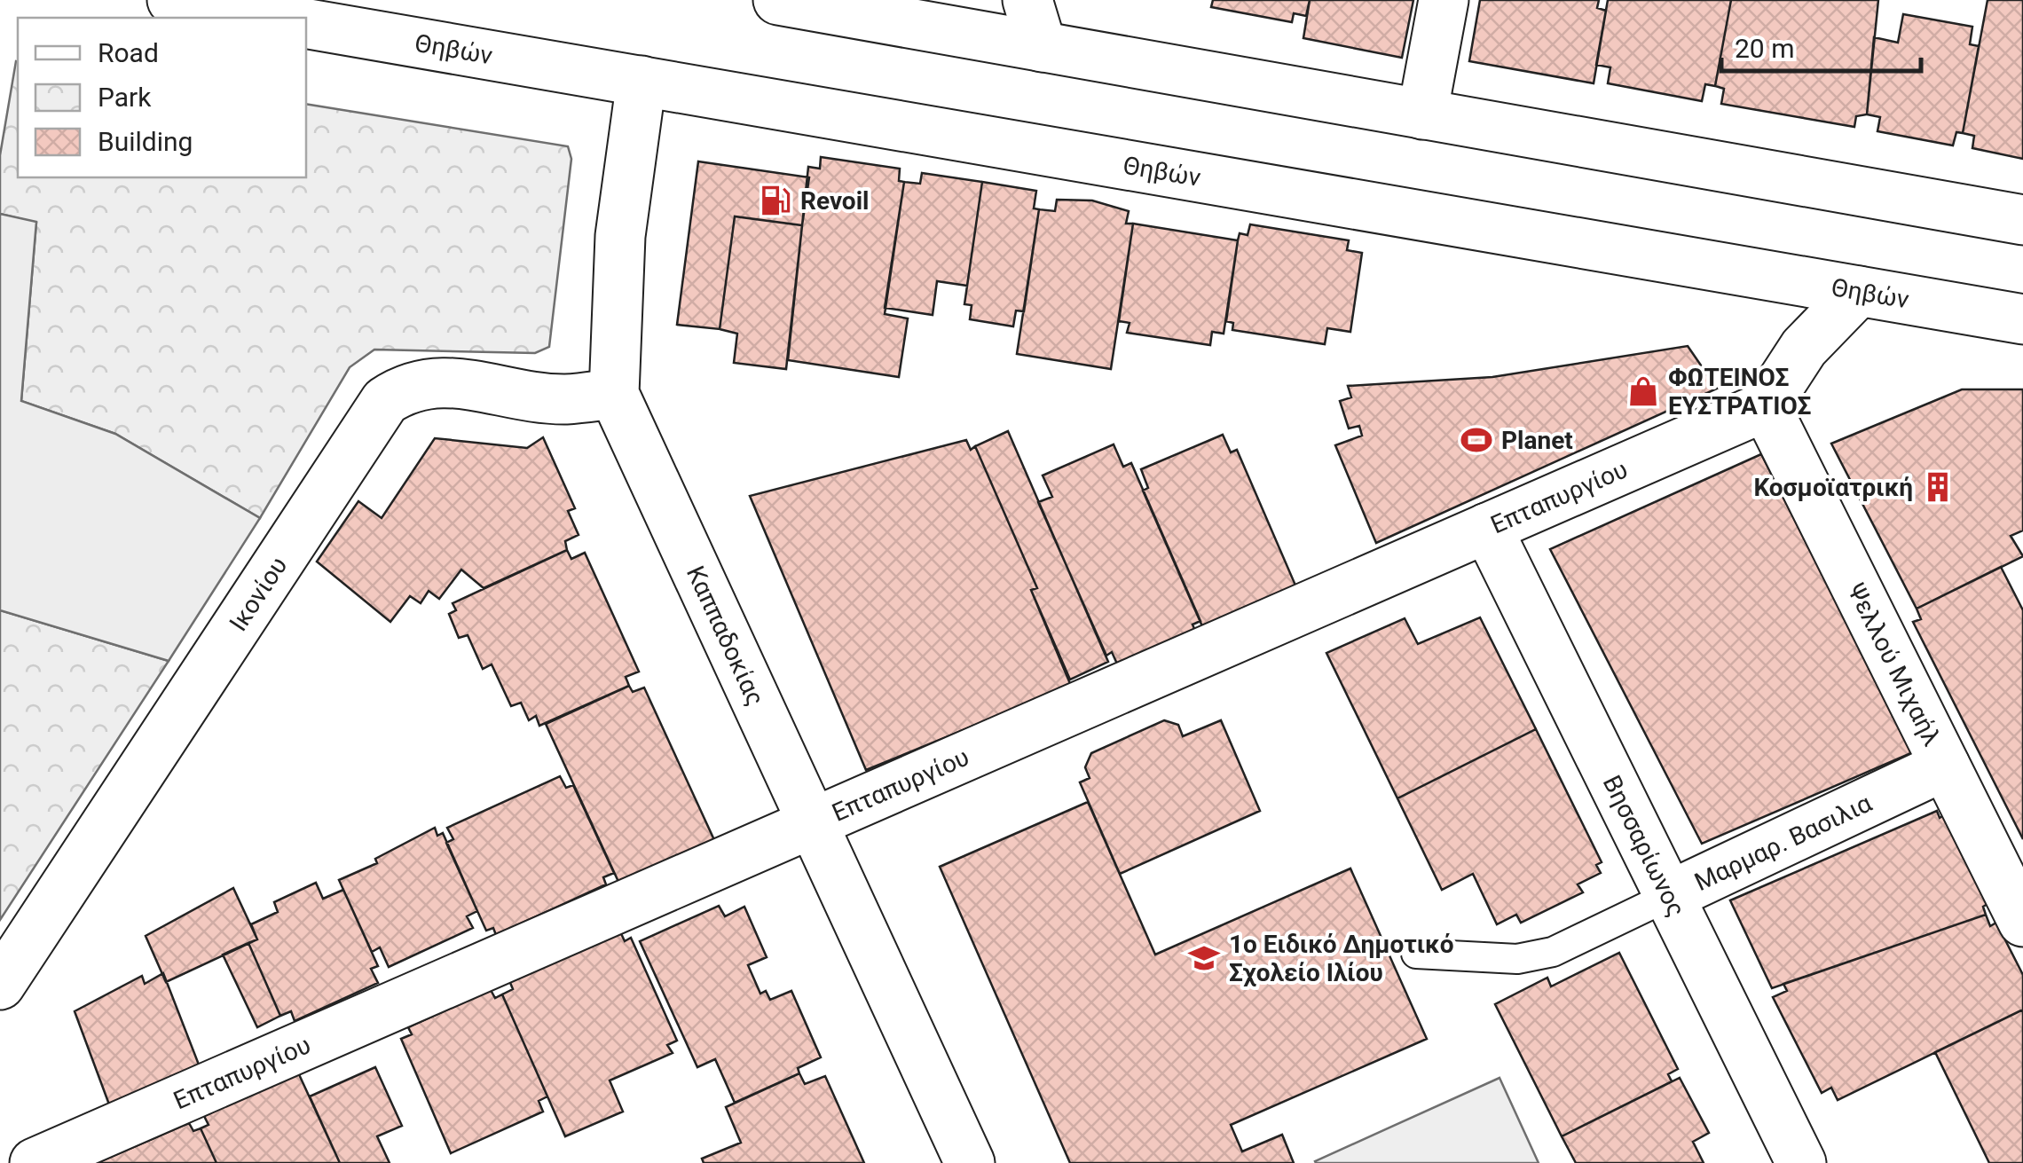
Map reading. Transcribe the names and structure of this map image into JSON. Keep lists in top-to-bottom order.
{
  "streets": {
    "street": [
      "Θηβών",
      "Επταπυργίου",
      "Ικονίου",
      "Καππαδοκίας",
      "Ψελλού Μιχαήλ",
      "Μαρμαρ. Βασιλια",
      "Βησσαρίωνος"
    ]
  },
  "crossings": [
    ["Θηβών", "Καππαδοκίας"],
    ["Επταπυργίου", "Καππαδοκίας"],
    ["Επταπυργίου", "Ψελλού Μιχαήλ"],
    ["Επταπυργίου", "Βησσαρίωνος"],
    ["Ικονίου", "Καππαδοκίας"],
    ["Ψελλού Μιχαήλ", "Μαρμαρ. Βασιλια"],
    ["Μαρμαρ. Βασιλια", "Βησσαρίωνος"]
  ],
  "places": {
    "fuel station": ["Revoil"],
    "shop": ["ΦΩΤΕΙΝΟΣ ΕΥΣΤΡΑΤΙΟΣ"],
    "sports": ["Planet"],
    "building": ["Κοσμοϊατρική"],
    "school or university": ["1ο Ειδικό Δημοτικό Σχολείο Ιλίου"]
  },
  "legend": ["Road", "Park", "Building"],
  "scale_bar": "20 m"
}
